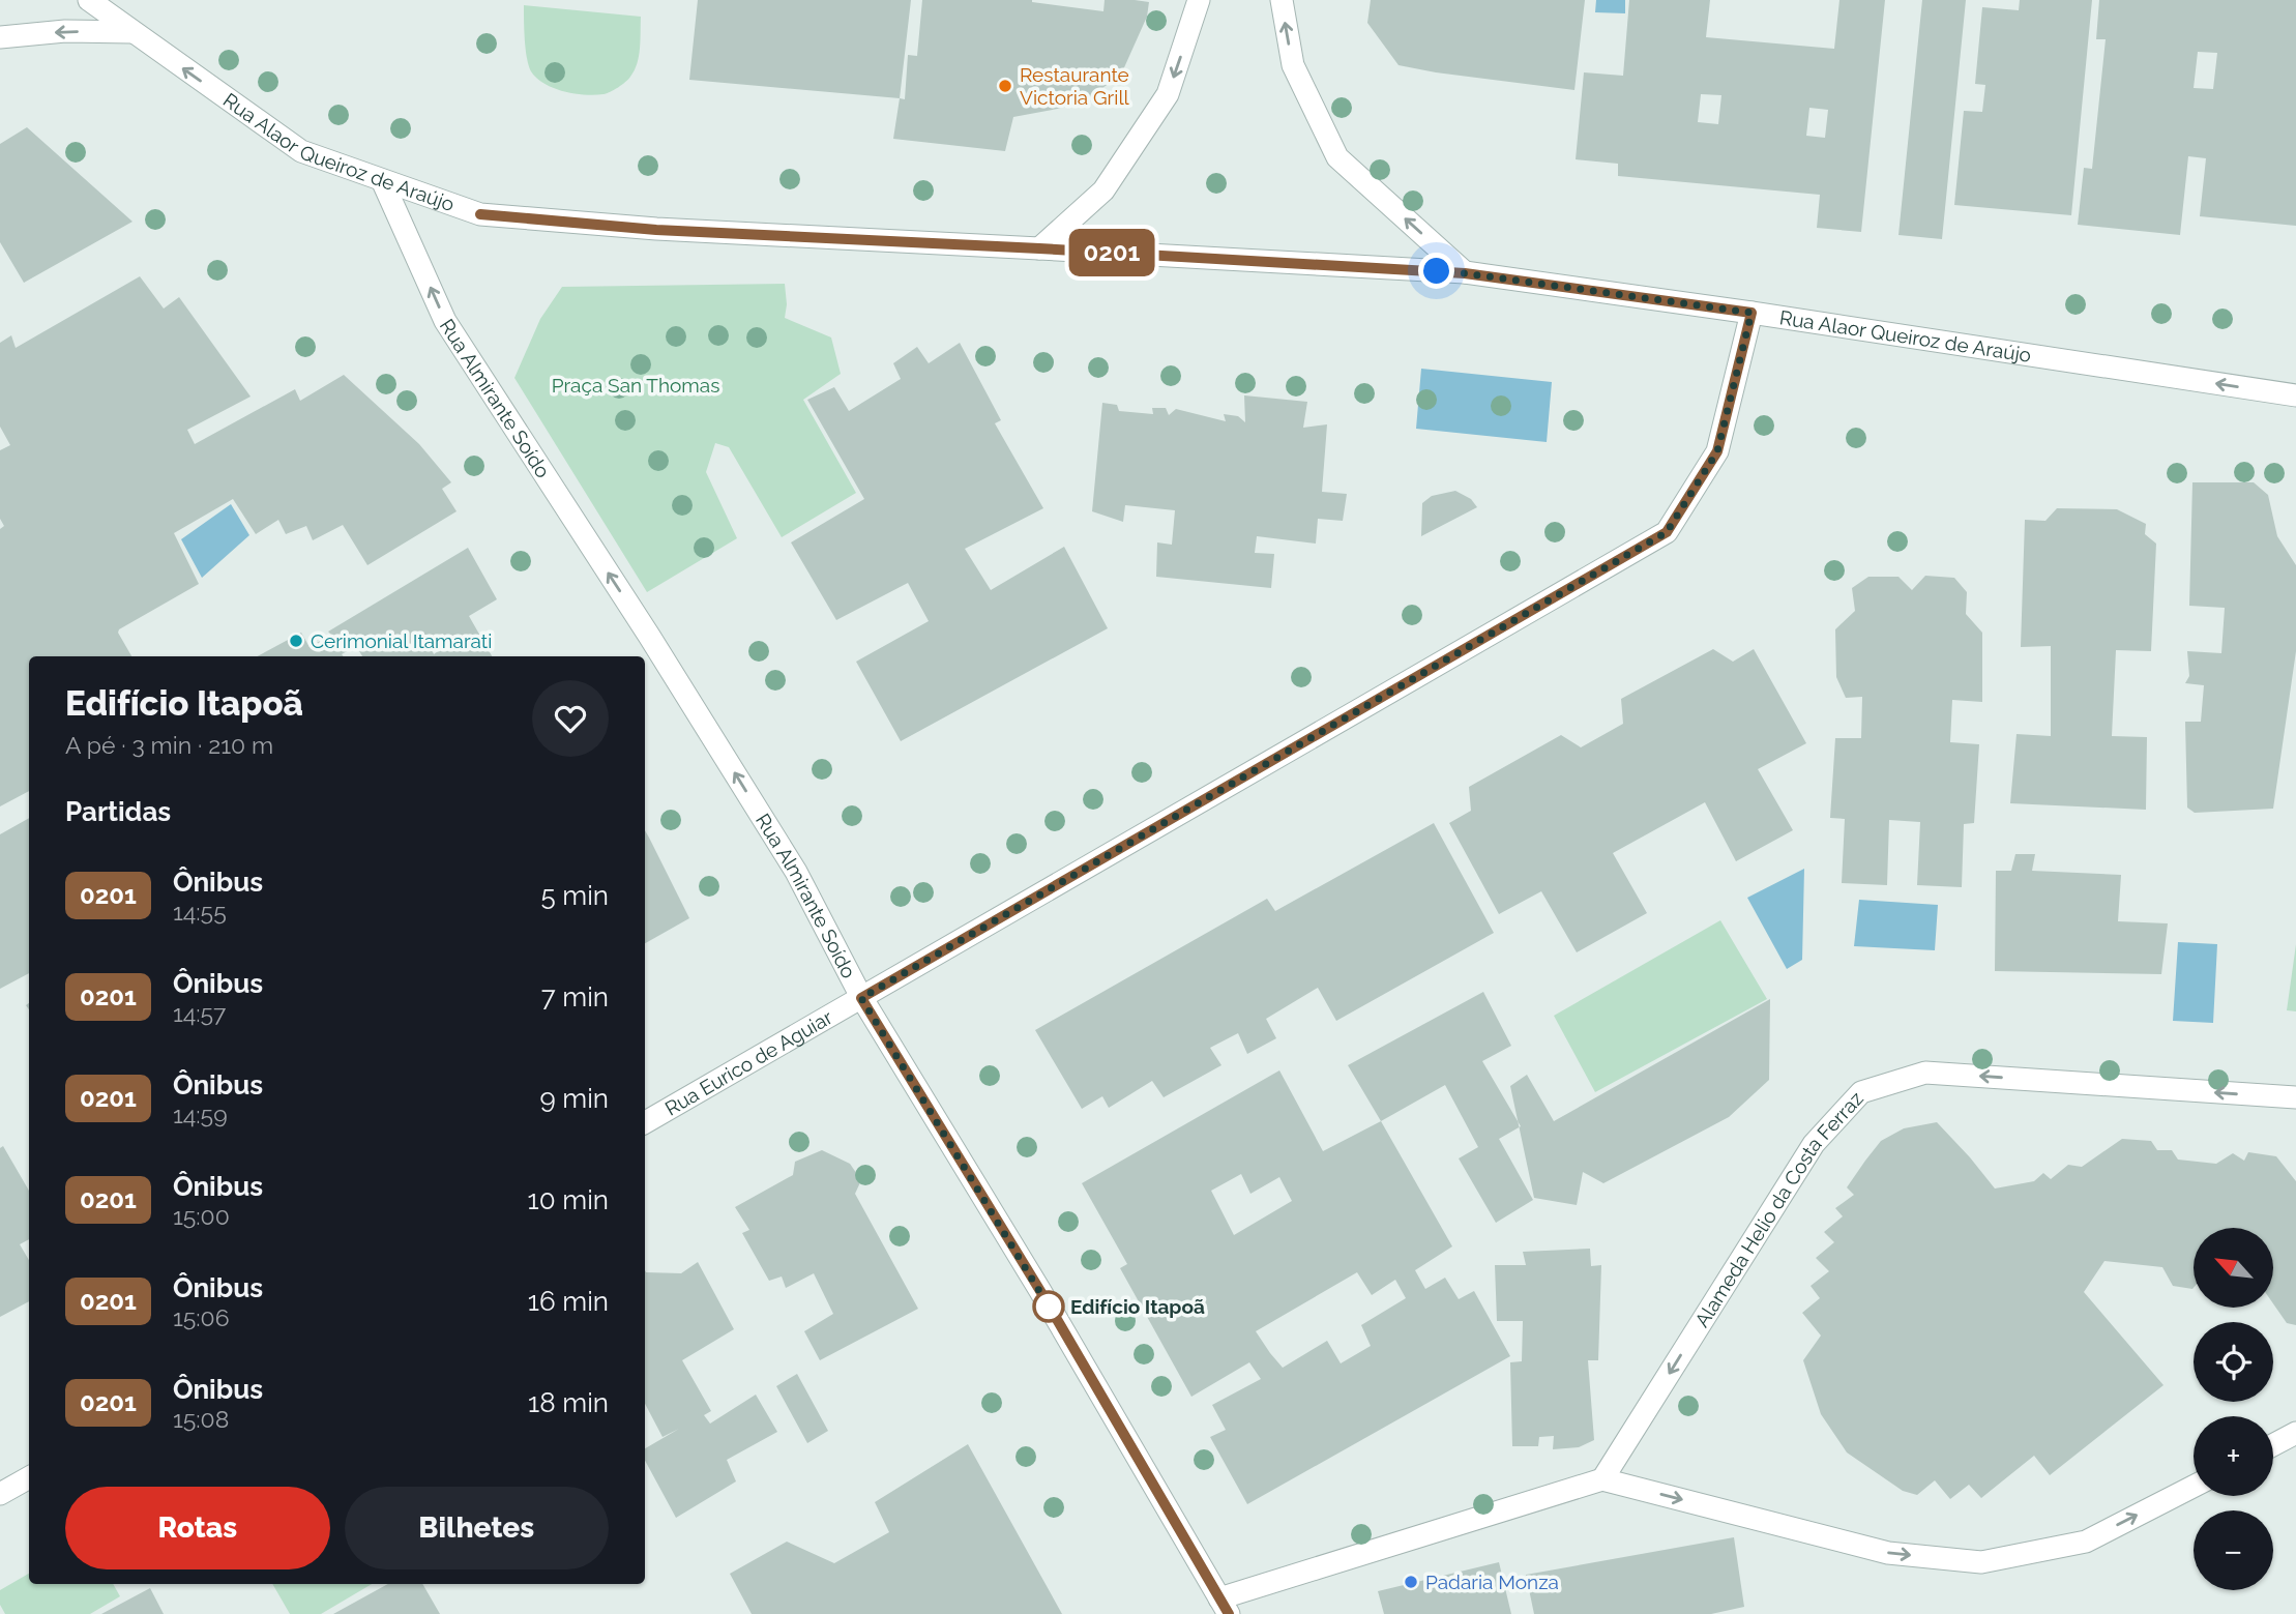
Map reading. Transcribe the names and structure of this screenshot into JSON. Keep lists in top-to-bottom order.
{
  "streets": {
    "street": [
      "Rua Alaor Queiroz de Araújo",
      "Rua Almirante Soído",
      "Rua Eurico de Aguiar",
      "Alameda Helio da Costa Ferraz"
    ]
  },
  "crossings": [
    ["Rua Alaor Queiroz de Araújo", "Rua Almirante Soído"],
    ["Rua Alaor Queiroz de Araújo", "Rua Eurico de Aguiar"],
    ["Rua Almirante Soído", "Rua Eurico de Aguiar"]
  ],
  "one_way": ["Rua Alaor Queiroz de Araújo", "Rua Almirante Soído", "Alameda Helio da Costa Ferraz"],
  "parks": ["Praça San Thomas"],
  "places": [
    "Restaurante Victoria Grill",
    "Cerimonial Itamarati",
    "Edifício Itapoã",
    "Padaria Monza"
  ],
  "lines": ["bus line 0201"],
  "north": "top left",
  "page": {
    "on_map": "0201",
    "heading": [
      ["Edifício Itapoã", "A pé · 3 min · 210 m"],
      "Partidas"
    ],
    "list": [
      {
        "mark": "0201",
        "name": "Ônibus",
        "note": "14:55",
        "value": "5 min"
      },
      {
        "mark": "0201",
        "name": "Ônibus",
        "note": "14:57",
        "value": "7 min"
      },
      {
        "mark": "0201",
        "name": "Ônibus",
        "note": "14:59",
        "value": "9 min"
      },
      {
        "mark": "0201",
        "name": "Ônibus",
        "note": "15:00",
        "value": "10 min"
      },
      {
        "mark": "0201",
        "name": "Ônibus",
        "note": "15:06",
        "value": "16 min"
      },
      {
        "mark": "0201",
        "name": "Ônibus",
        "note": "15:08",
        "value": "18 min"
      }
    ],
    "map_buttons": ["+", "−"],
    "buttons": ["Rotas", "Bilhetes"]
  }
}
